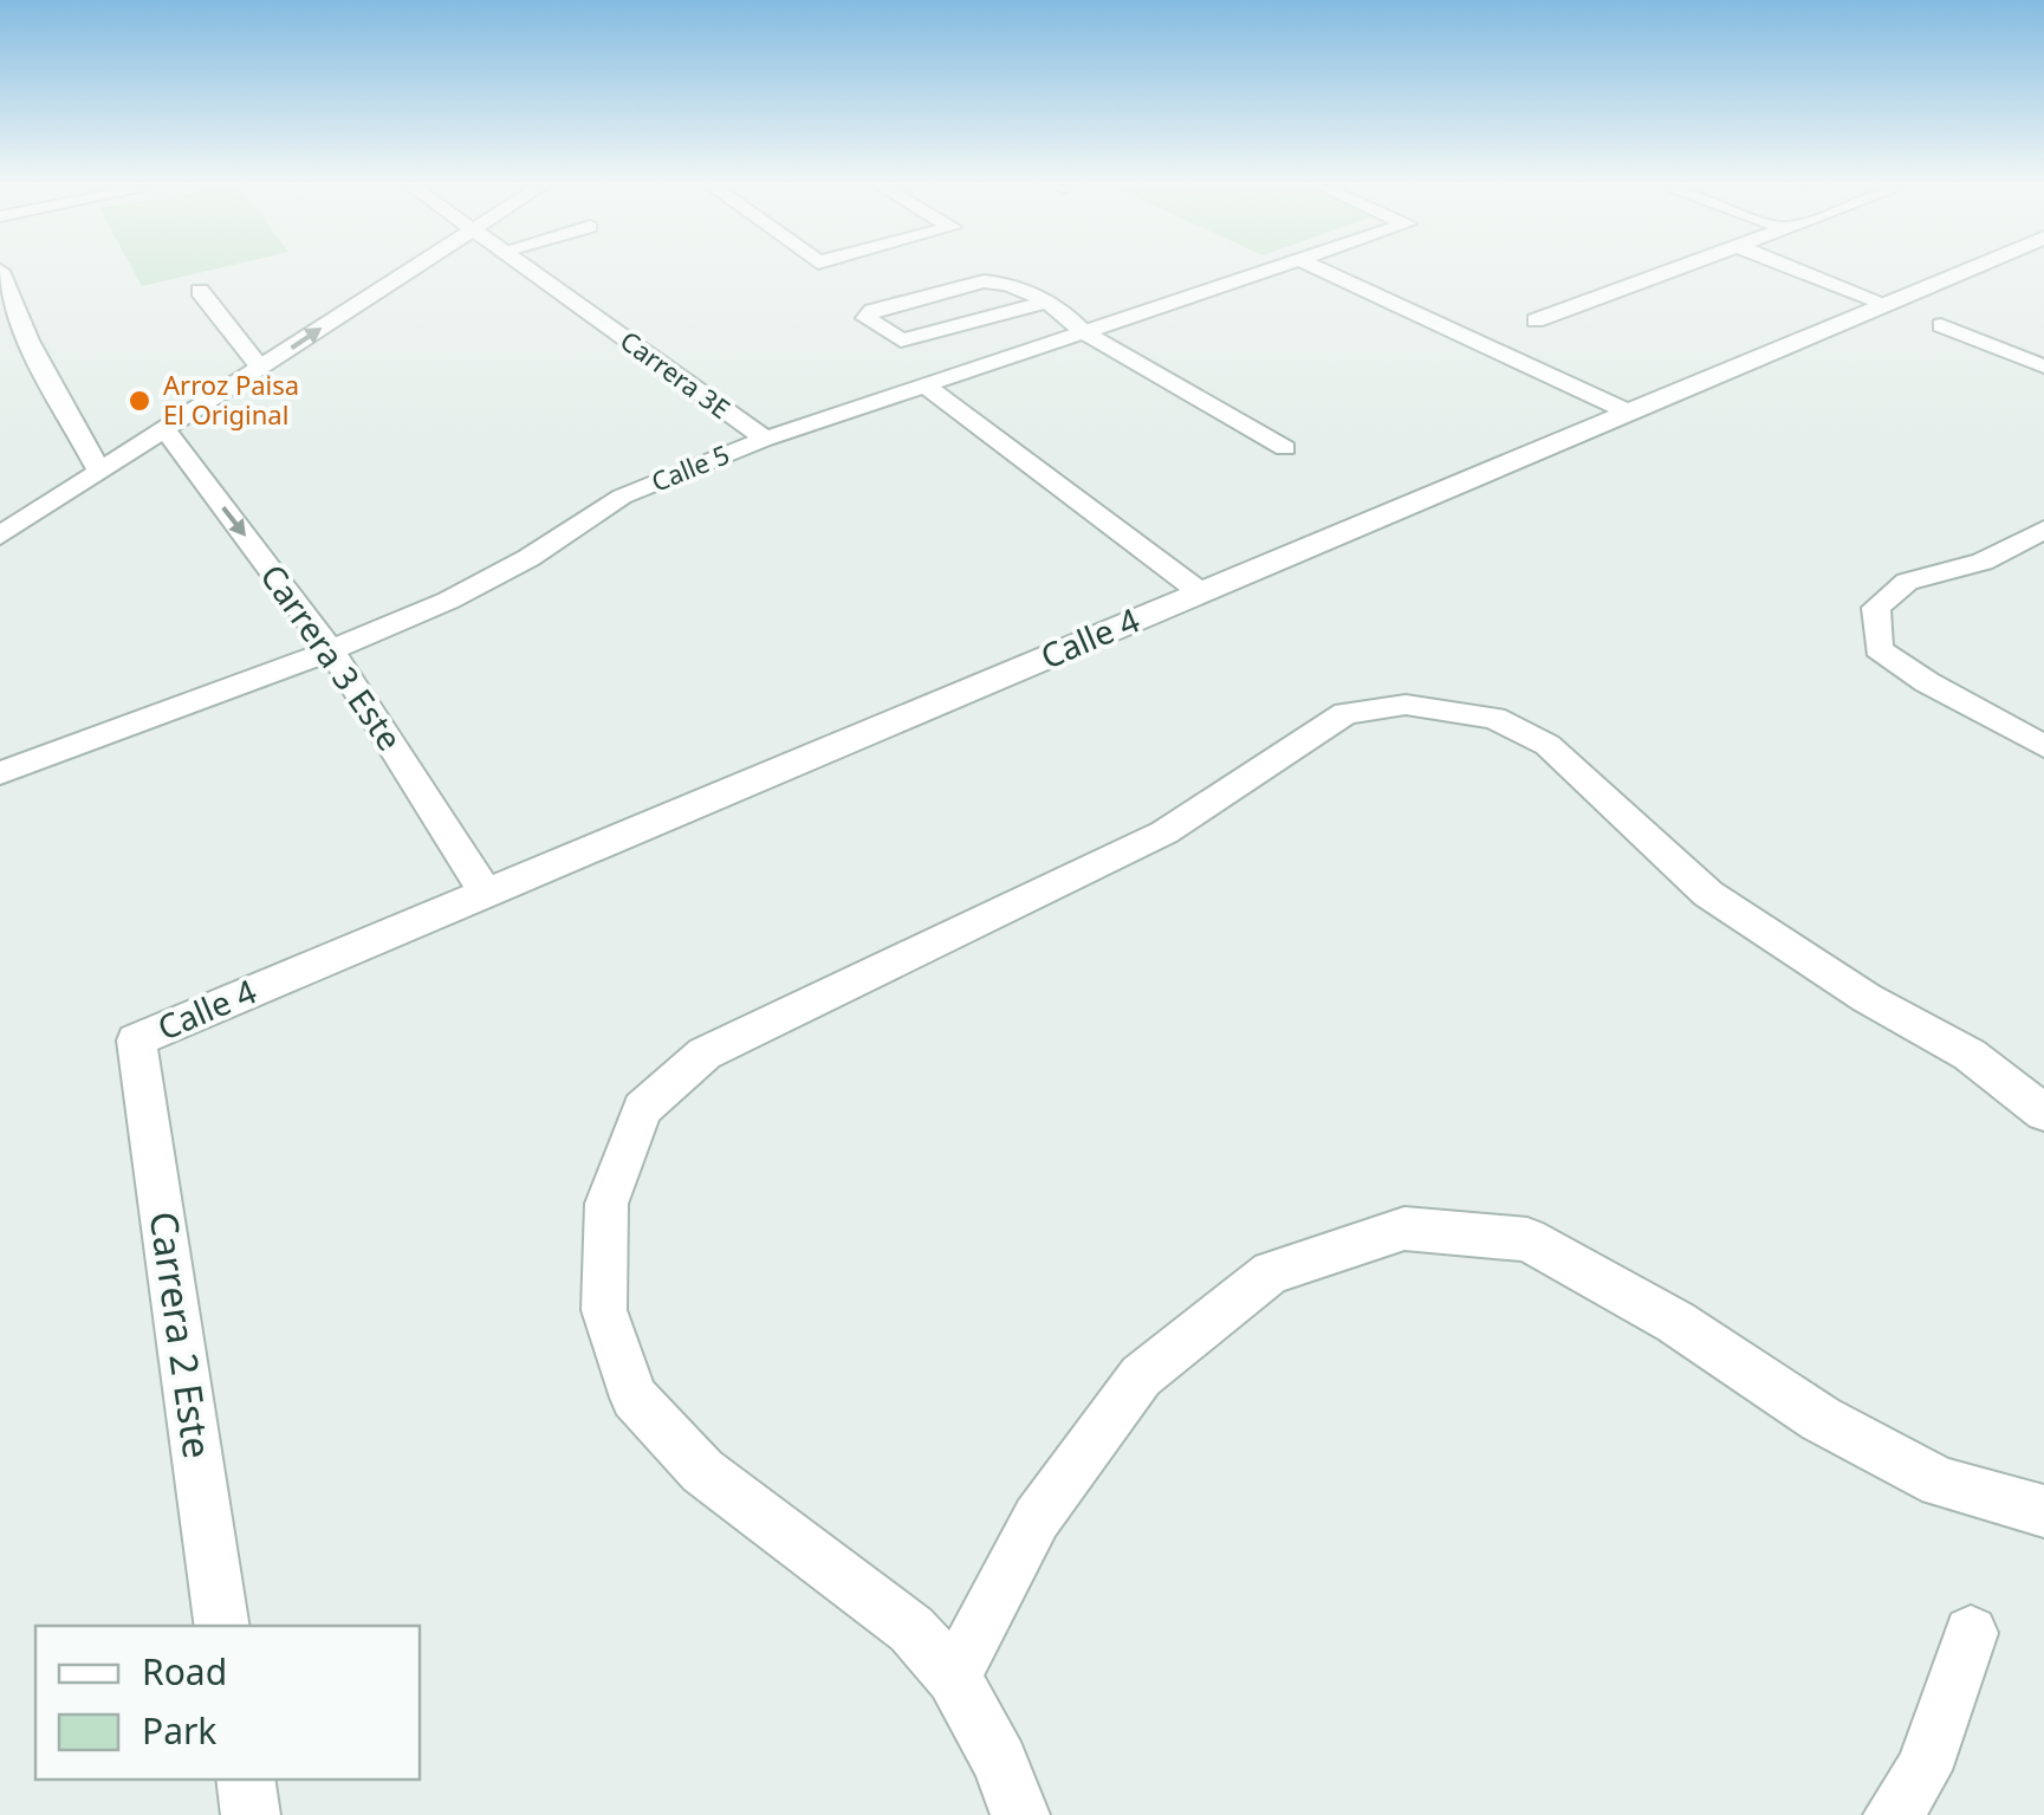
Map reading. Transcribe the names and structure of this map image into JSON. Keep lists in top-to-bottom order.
{
  "streets": {
    "street": [
      "Carrera 3E",
      "Calle 5",
      "Calle 4",
      "Carrera 3 Este",
      "Carrera 2 Este"
    ]
  },
  "crossings": [
    ["Carrera 3E", "Calle 5"],
    ["Calle 5", "Carrera 3 Este"],
    ["Calle 4", "Carrera 3 Este"],
    ["Calle 4", "Carrera 2 Este"]
  ],
  "one_way": ["Carrera 3 Este"],
  "places": ["Arroz Paisa El Original"],
  "legend": ["Road", "Park"]
}
